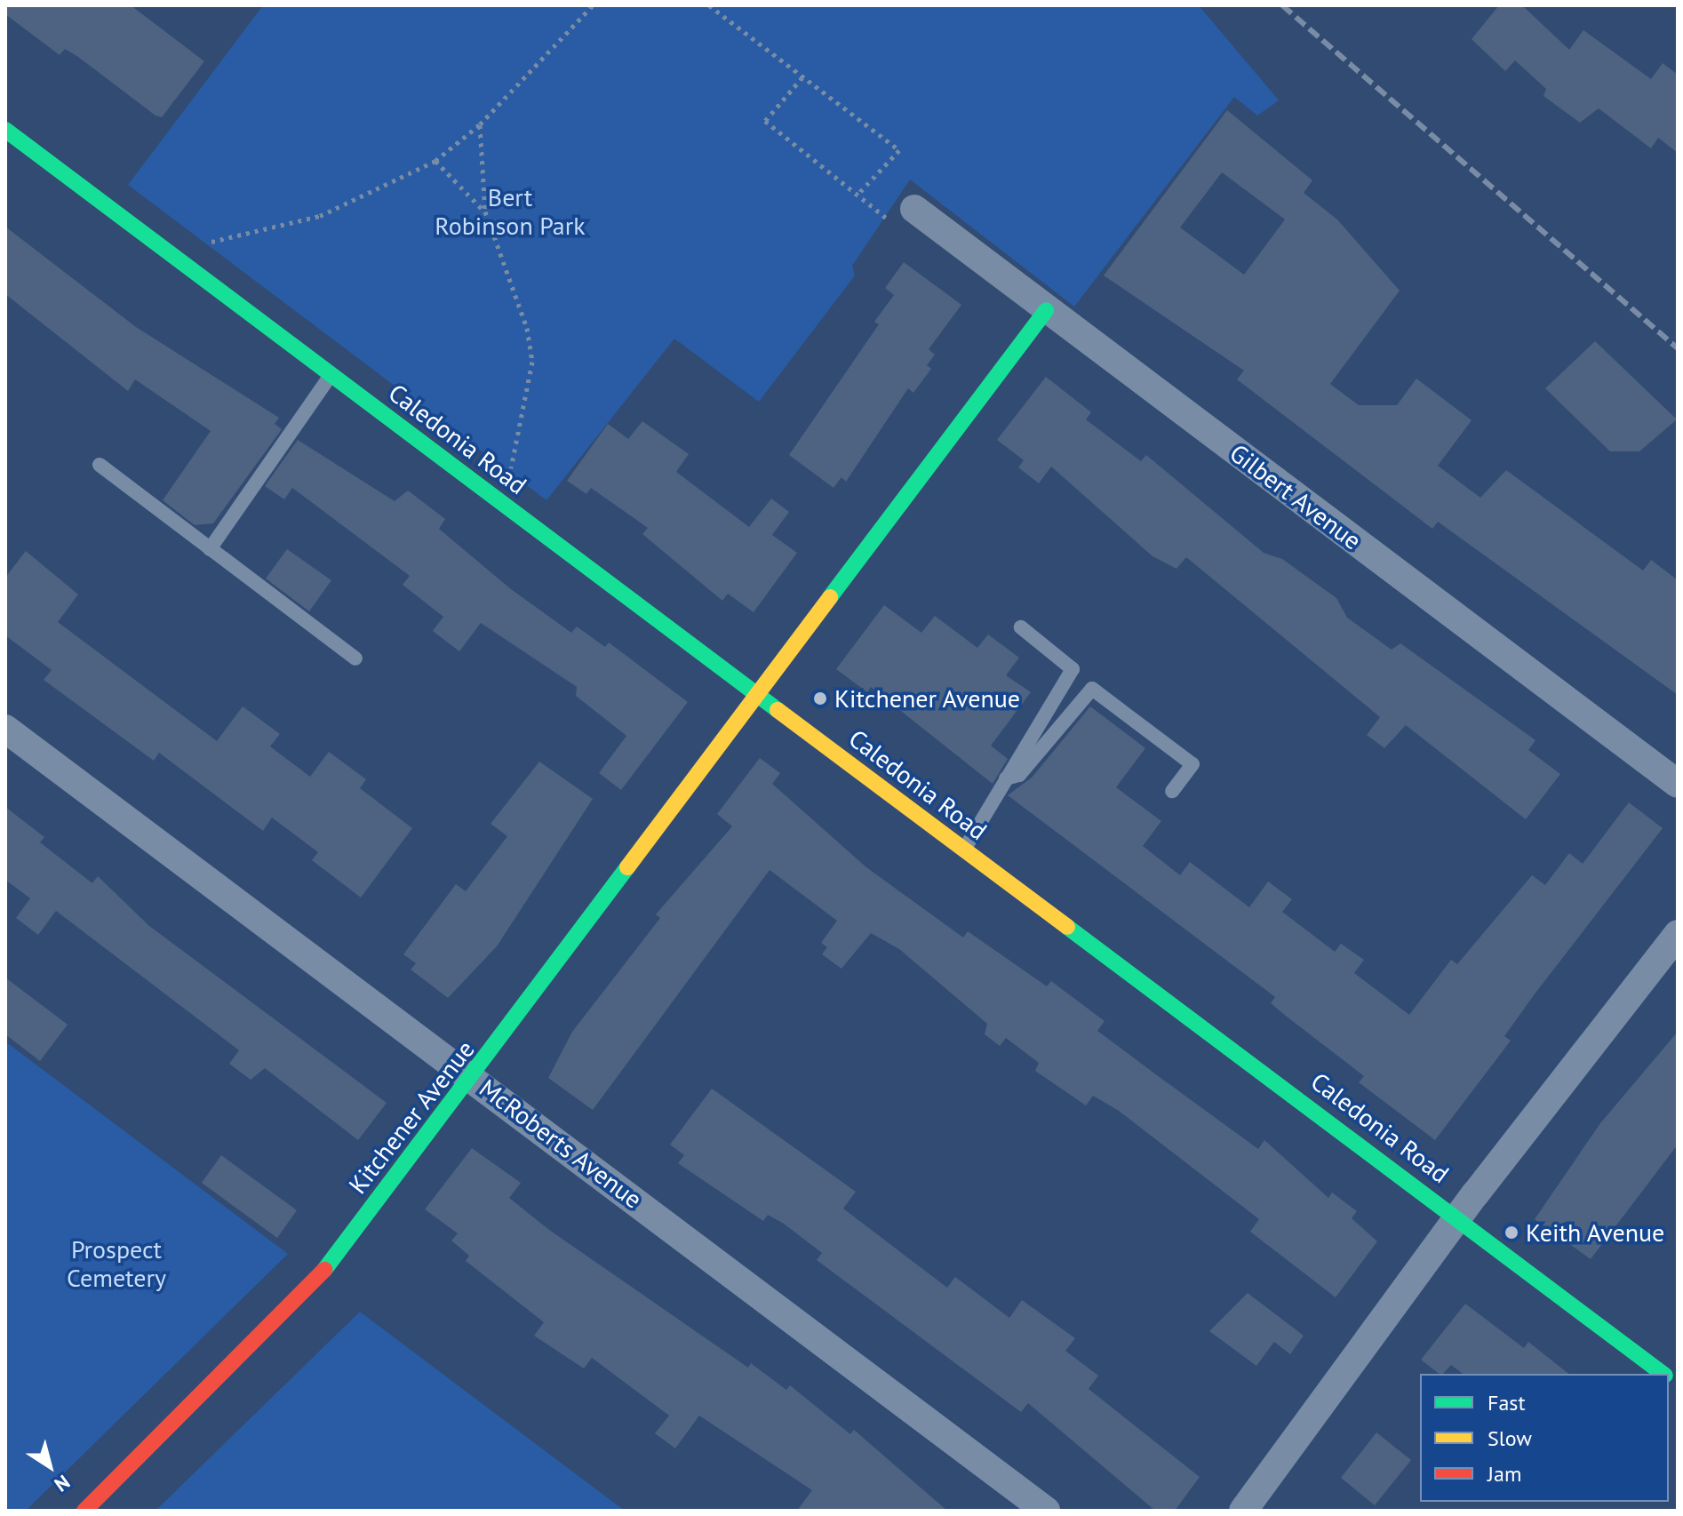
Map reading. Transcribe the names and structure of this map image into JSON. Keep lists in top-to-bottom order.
{
  "streets": {
    "street": [
      "Caledonia Road",
      "Gilbert Avenue",
      "Kitchener Avenue",
      "McRoberts Avenue"
    ]
  },
  "crossings": [
    ["Caledonia Road", "Kitchener Avenue"],
    ["Gilbert Avenue", "Kitchener Avenue"],
    ["Kitchener Avenue", "McRoberts Avenue"]
  ],
  "parks": ["Bert Robinson Park", "Prospect Cemetery"],
  "places": ["Kitchener Avenue", "Keith Avenue"],
  "legend": ["Fast", "Slow", "Jam"],
  "north": "bottom right"
}
